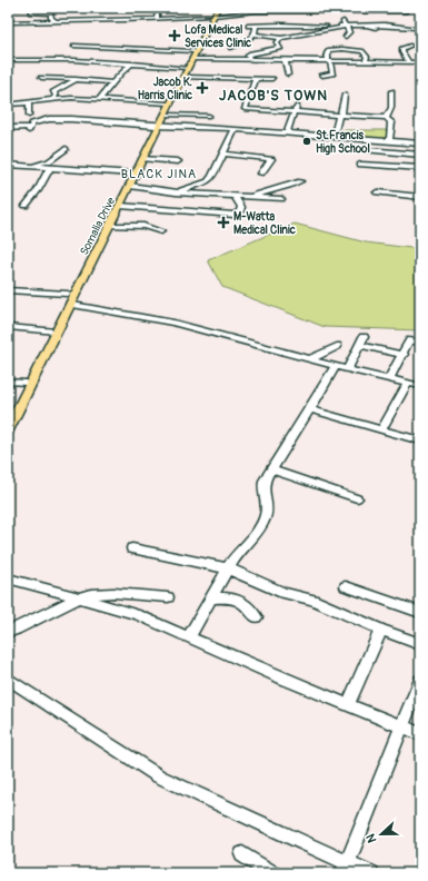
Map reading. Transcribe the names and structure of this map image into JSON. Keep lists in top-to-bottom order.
{
  "streets": {
    "main road": ["Somalia Drive"]
  },
  "districts": ["JACOB'S TOWN", "BLACK JINA"],
  "places": {
    "health": ["Lofa Medical Services Clinic", "Jacob K. Harris Clinic", "M-Watta Medical Clinic"],
    "other": ["St.Francis High School"]
  },
  "north": "left"
}
